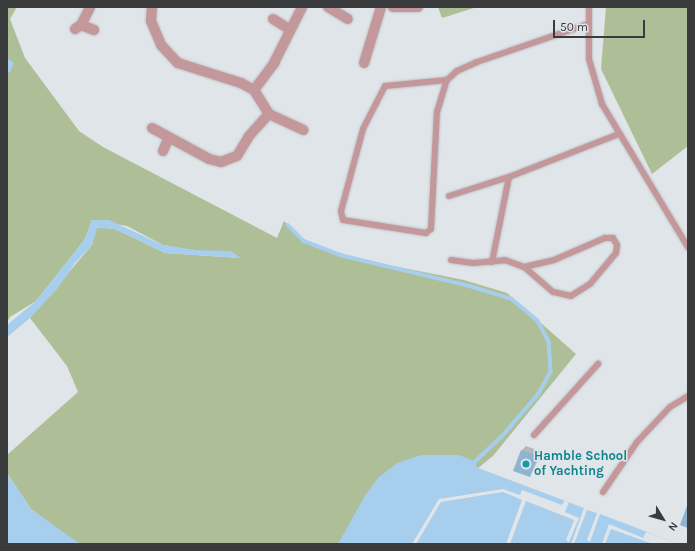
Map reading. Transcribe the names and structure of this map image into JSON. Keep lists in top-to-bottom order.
{
  "places": ["Hamble School of Yachting"],
  "scale_bar": "50 m",
  "north": "bottom right"
}
